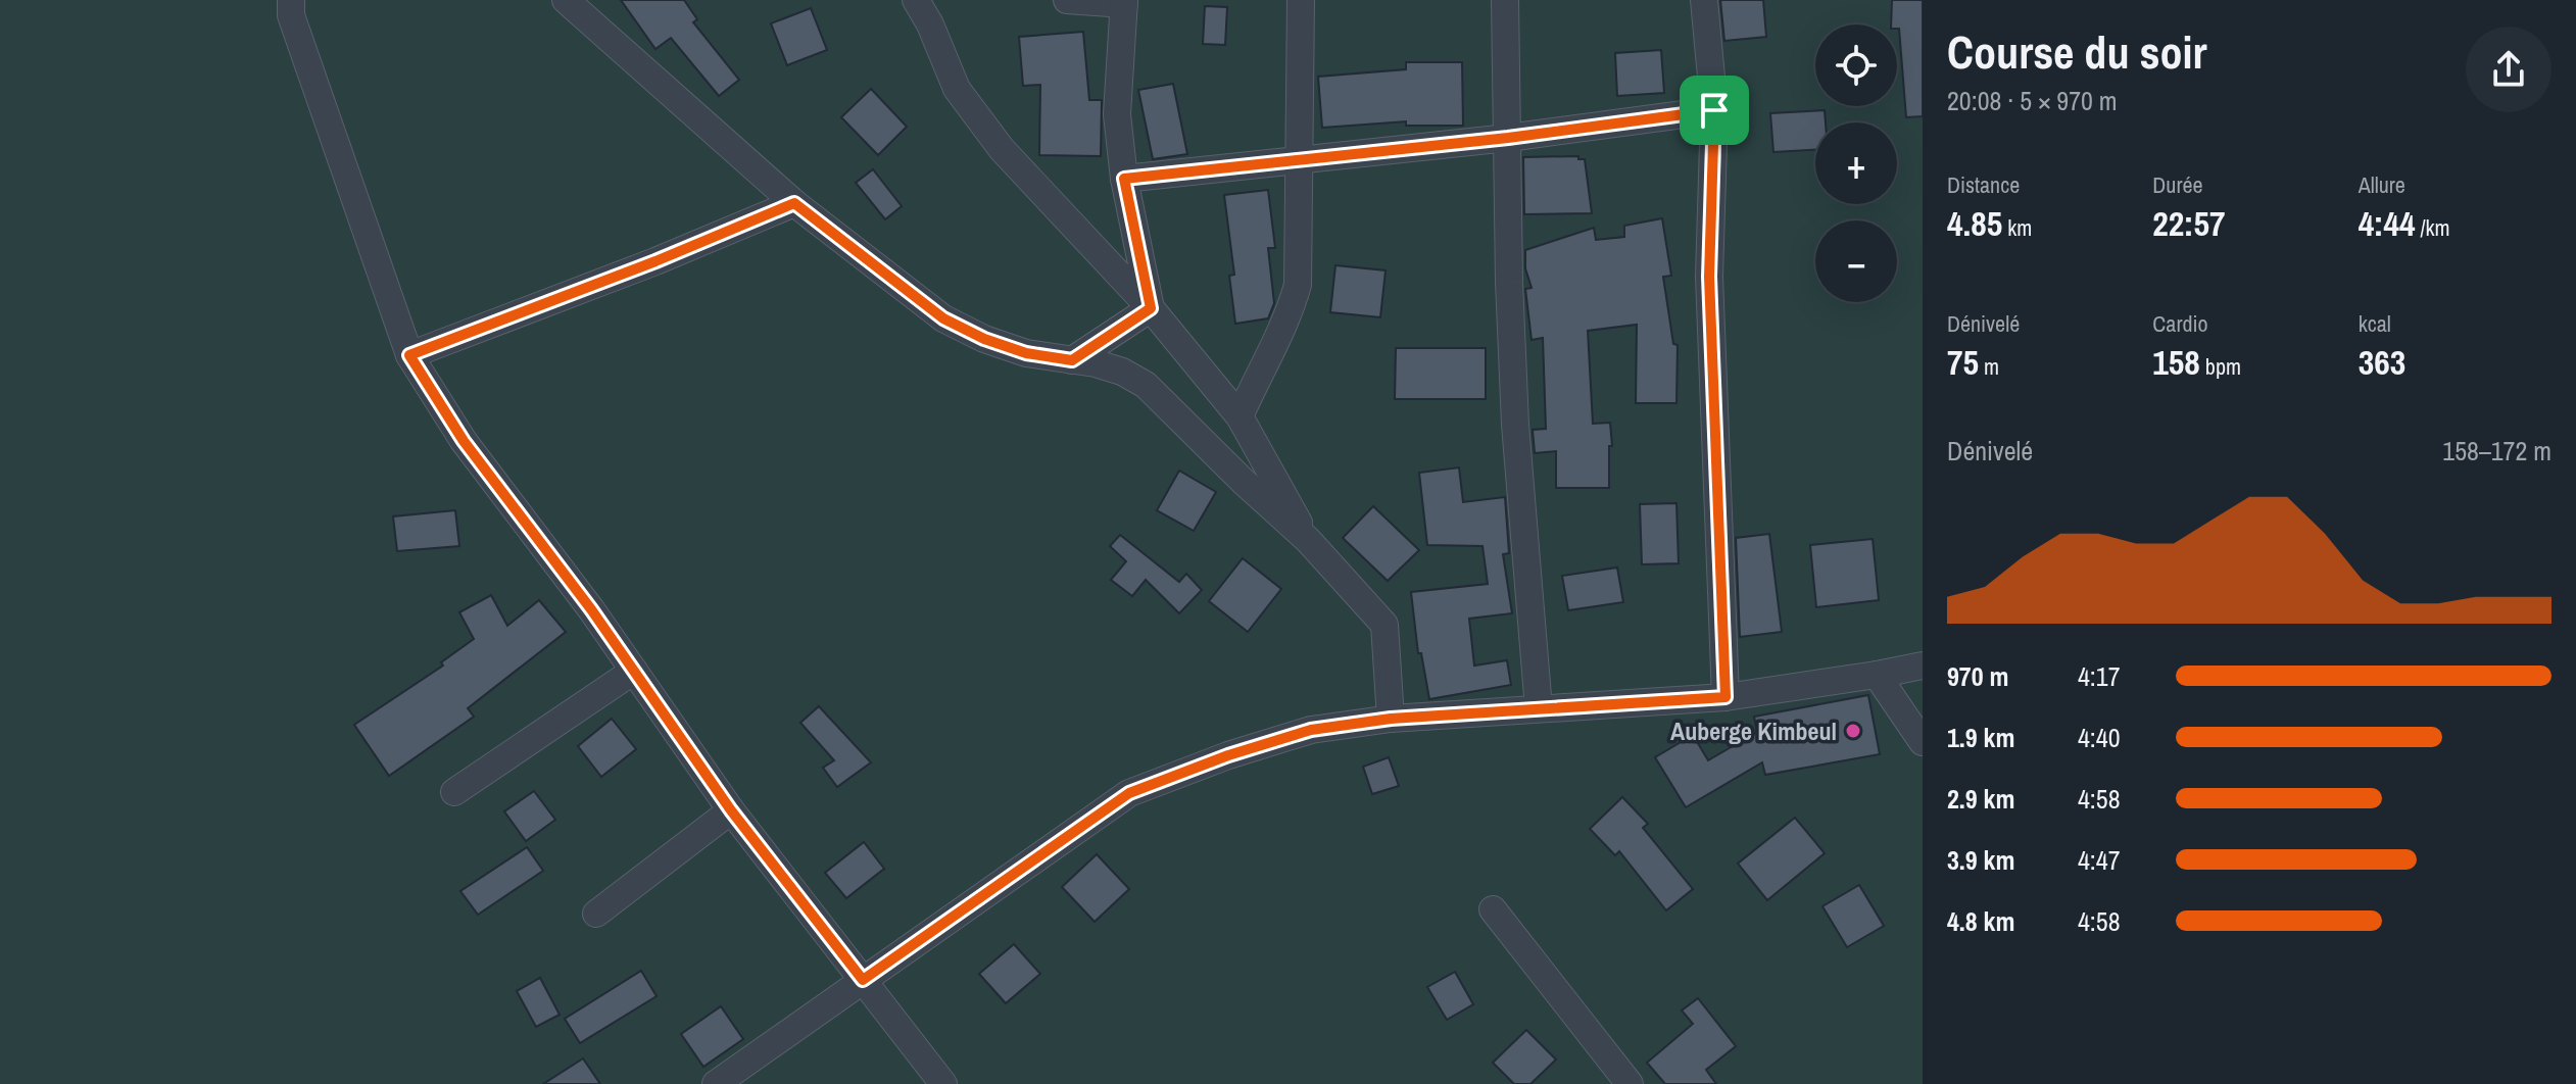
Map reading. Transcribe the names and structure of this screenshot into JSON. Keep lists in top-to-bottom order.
{
  "places": ["Auberge Kimbeul"],
  "page": {
    "heading": ["Course du soir", "20:08 · 5 × 970 m"],
    "map_buttons": ["+", "−"],
    "stats": [
      ["Distance", "4.85 km"],
      ["Durée", "22:57"],
      ["Allure", "4:44 /km"],
      ["Dénivelé", "75 m"],
      ["Cardio", "158 bpm"],
      ["kcal", "363"]
    ],
    "chart": ["Dénivelé", "158–172 m"],
    "list": [
      {
        "name": "970 m",
        "note": "4:17"
      },
      {
        "name": "1.9 km",
        "note": "4:40"
      },
      {
        "name": "2.9 km",
        "note": "4:58"
      },
      {
        "name": "3.9 km",
        "note": "4:47"
      },
      {
        "name": "4.8 km",
        "note": "4:58"
      }
    ]
  }
}
